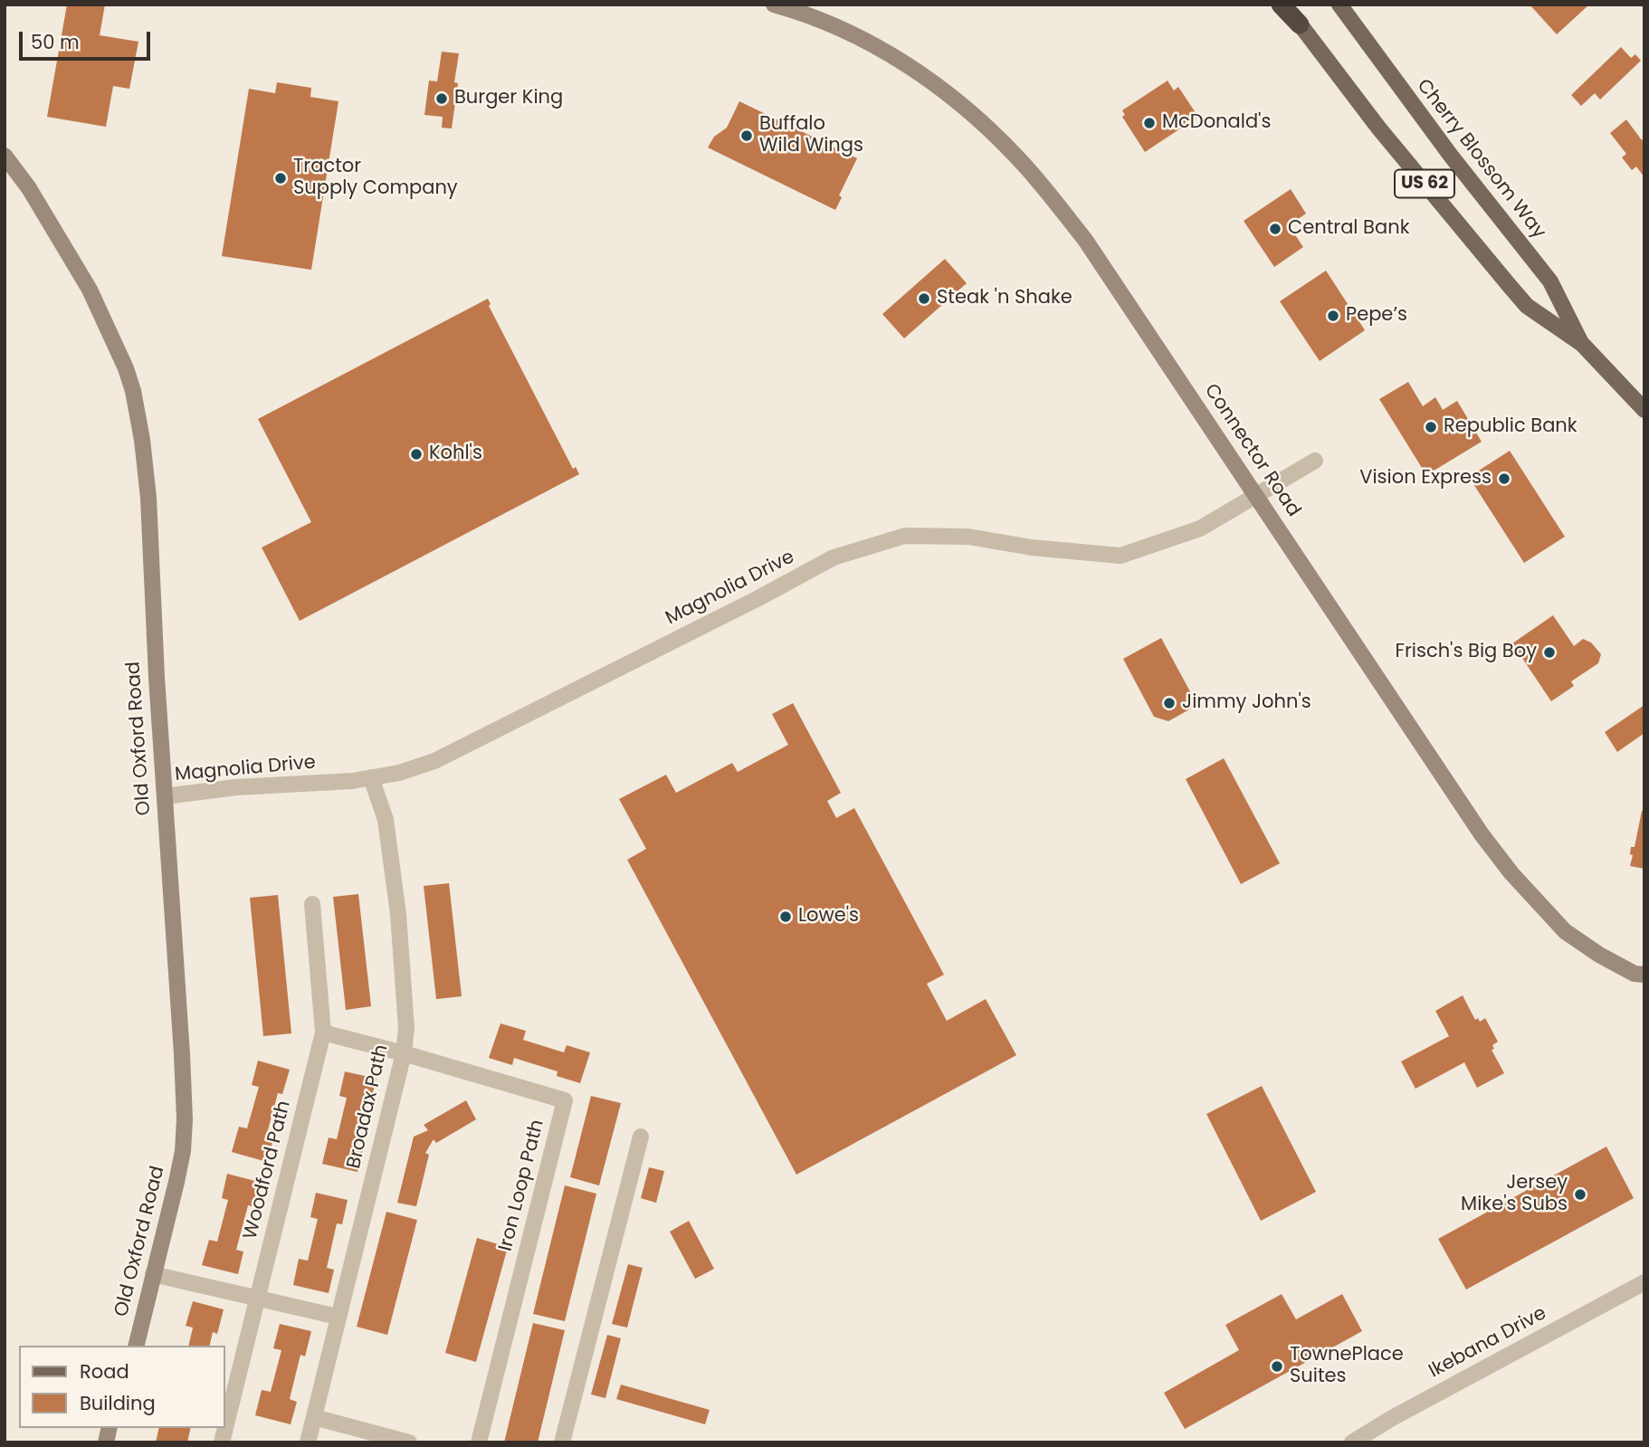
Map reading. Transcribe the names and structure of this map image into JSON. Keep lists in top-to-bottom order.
{
  "streets": {
    "main road": [
      "Cherry Blossom Way",
      "US 62",
      "Connector Road",
      "Old Oxford Road"
    ],
    "street": [
      "Magnolia Drive",
      "Broadax Path",
      "Woodford Path",
      "Iron Loop Path",
      "Ikebana Drive"
    ]
  },
  "crossings": [
    ["Connector Road", "Magnolia Drive"],
    ["Magnolia Drive", "Old Oxford Road"],
    ["Magnolia Drive", "Broadax Path"],
    ["Broadax Path", "Iron Loop Path"]
  ],
  "places": [
    "Burger King",
    "McDonald's",
    "Buffalo Wild Wings",
    "Tractor Supply Company",
    "Central Bank",
    "Steak 'n Shake",
    "Pepe’s",
    "Republic Bank",
    "Kohl's",
    "Vision Express",
    "Frisch's Big Boy",
    "Jimmy John's",
    "Lowe's",
    "Jersey Mike's Subs",
    "TownePlace Suites"
  ],
  "legend": ["Road", "Building"],
  "scale_bar": "50 m"
}
